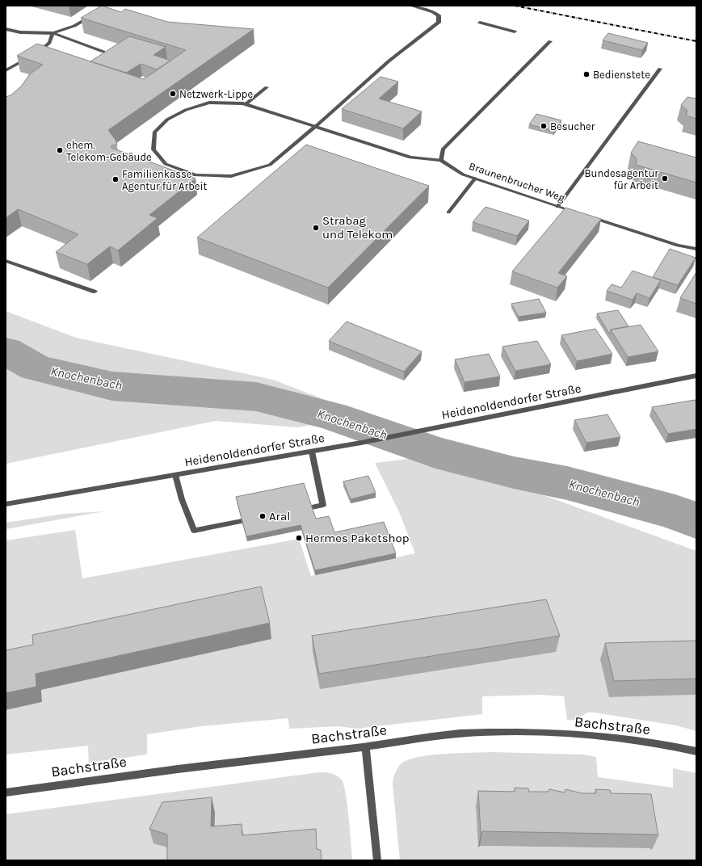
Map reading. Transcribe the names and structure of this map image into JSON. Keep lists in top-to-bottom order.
{
  "streets": {
    "street": ["Braunenbrucher Weg", "Heidenoldendorfer Straße", "Bachstraße"]
  },
  "water": ["Knochenbach"],
  "places": [
    "Bedienstete",
    "Netzwerk-Lippe",
    "Besucher",
    "ehem. Telekom-Gebäude",
    "Bundesagentur für Arbeit",
    "Familienkasse Agentur für Arbeit",
    "Strabag und Telekom",
    "Aral",
    "Hermes Paketshop"
  ]
}
